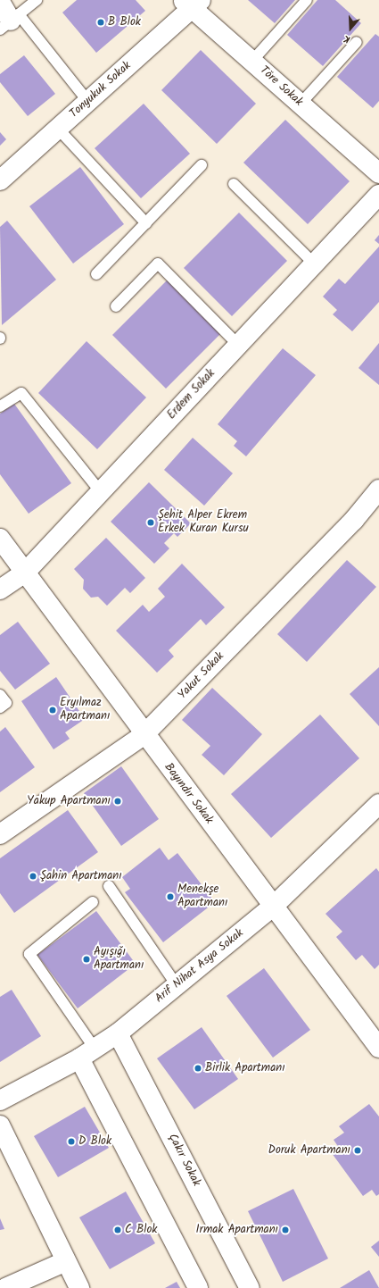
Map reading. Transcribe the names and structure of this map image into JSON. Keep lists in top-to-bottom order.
{
  "streets": {
    "street": [
      "Töre Sokak",
      "Tonyukuk Sokak",
      "Erdem Sokak",
      "Yakut Sokak",
      "Bayındır Sokak",
      "Arif Nihat Asya Sokak",
      "Çakır Sokak"
    ]
  },
  "crossings": [
    ["Töre Sokak", "Tonyukuk Sokak"],
    ["Erdem Sokak", "Bayındır Sokak"],
    ["Yakut Sokak", "Bayındır Sokak"],
    ["Bayındır Sokak", "Arif Nihat Asya Sokak"],
    ["Arif Nihat Asya Sokak", "Çakır Sokak"]
  ],
  "places": [
    "B Blok",
    "Şehit Alper Ekrem Erkek Kuran Kursu",
    "Eryılmaz Apartmanı",
    "Yakup Apartmanı",
    "Şahin Apartmanı",
    "Menekşe Apartmanı",
    "Ayışığı Apartmanı",
    "Birlik Apartmanı",
    "D Blok",
    "Doruk Apartmanı",
    "C Blok",
    "Irmak Apartmanı"
  ],
  "north": "bottom"
}
